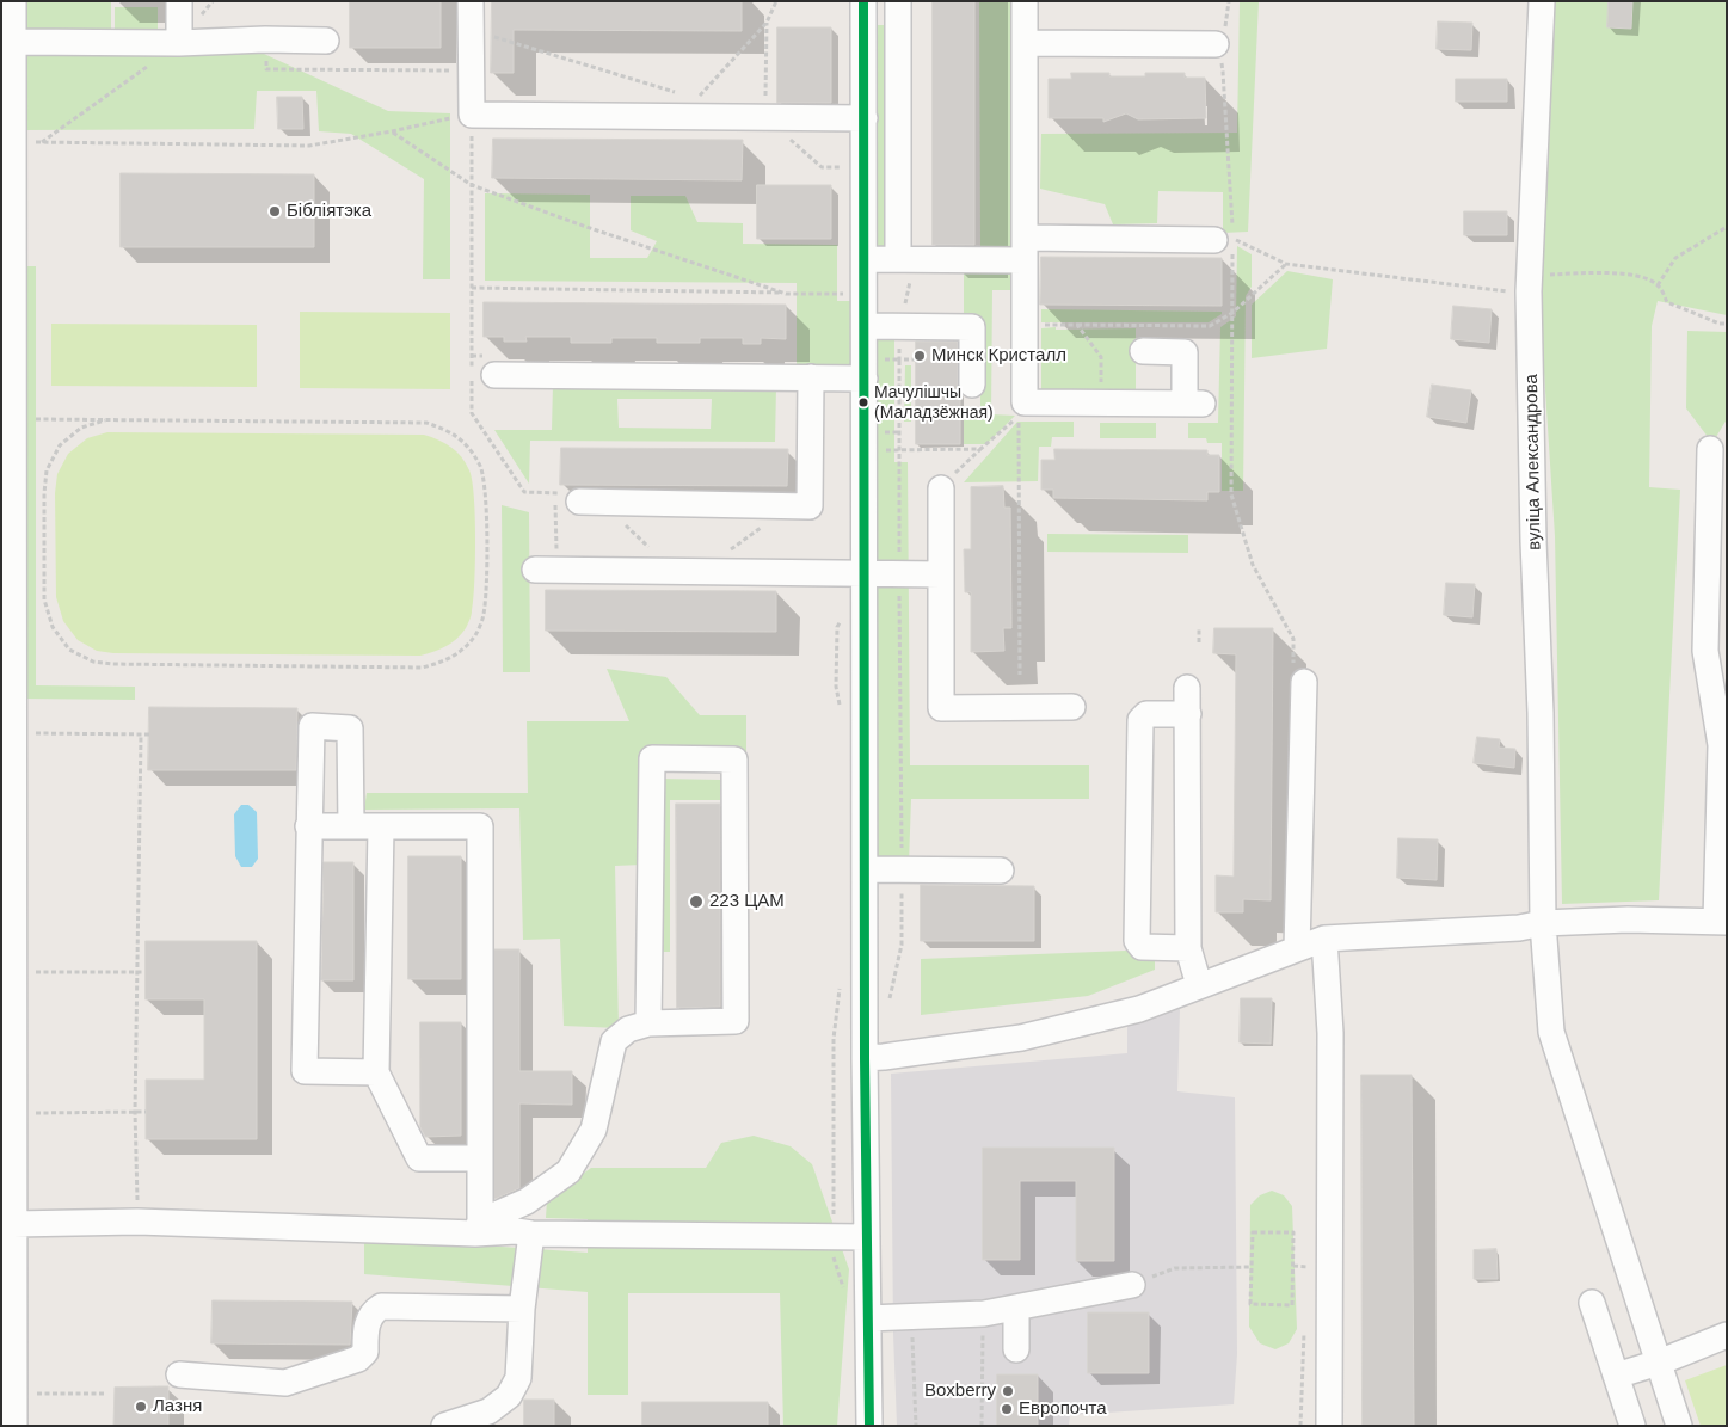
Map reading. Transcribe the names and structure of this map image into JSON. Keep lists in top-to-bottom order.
{
  "streets": {
    "street": ["вуліца Александрова"]
  },
  "places": [
    "Бібліятэка",
    "Минск Кристалл",
    "Мачулішчы (Маладзёжная)",
    "223 ЦAM",
    "Boxberry",
    "Лазня",
    "Европочта"
  ]
}
